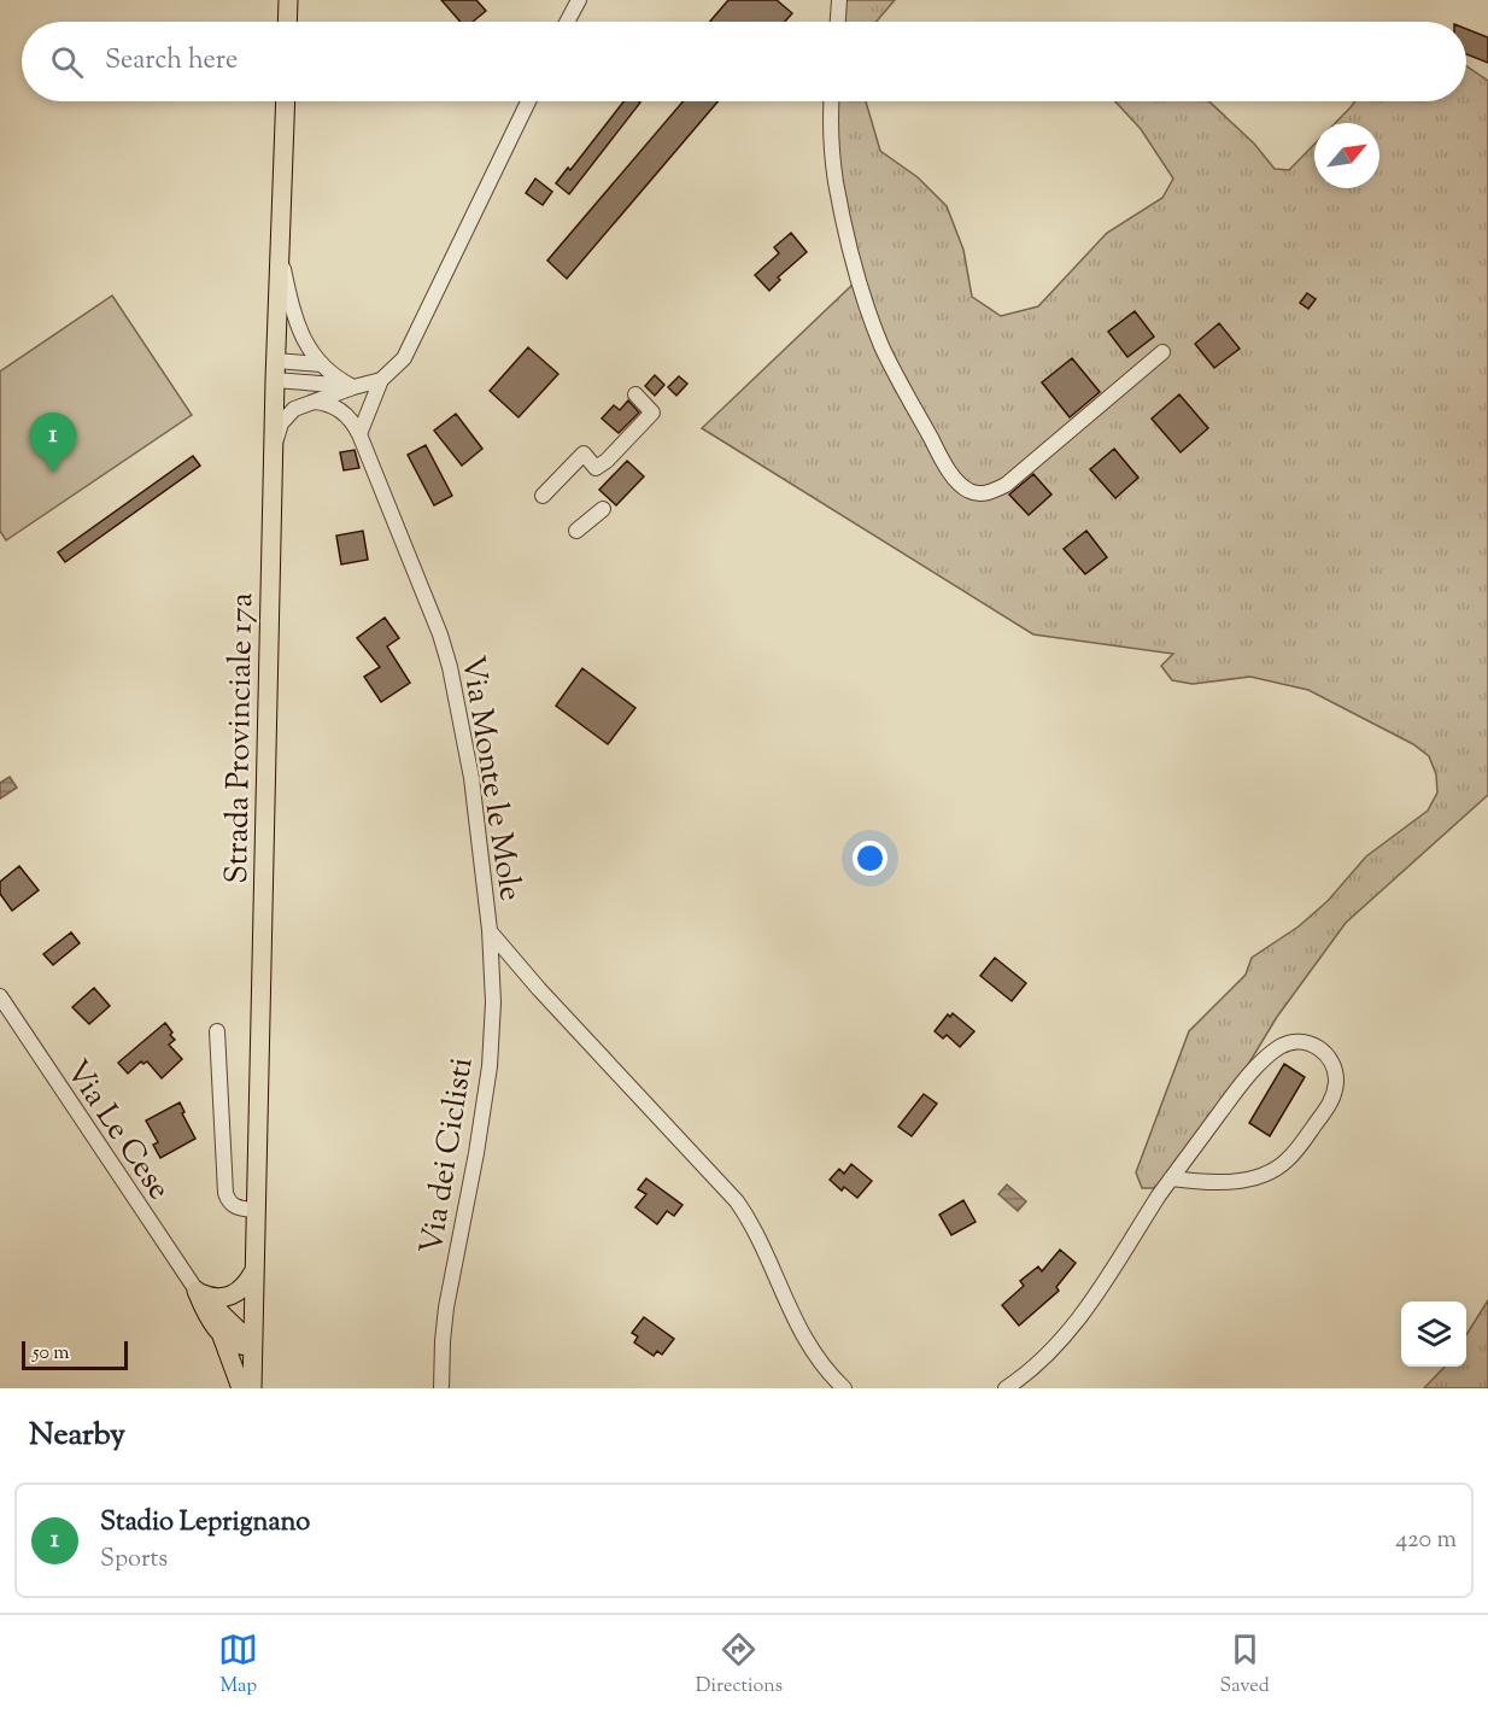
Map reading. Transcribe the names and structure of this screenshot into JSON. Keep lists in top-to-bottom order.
{
  "streets": {
    "main road": ["Strada Provinciale 17a"],
    "street": ["Via Monte le Mole", "Via Le Cese", "Via dei Ciclisti"]
  },
  "crossings": [
    ["Via Monte le Mole", "Via dei Ciclisti"]
  ],
  "scale_bar": "50 m",
  "north": "top right",
  "page": {
    "search": "Search here",
    "pins": "1",
    "scale": "50 m",
    "heading": "Nearby",
    "list": [
      {
        "mark": "1",
        "name": "Stadio Leprignano",
        "note": "Sports",
        "value": "420 m"
      }
    ],
    "nav": ["Map", "Directions", "Saved"]
  }
}
